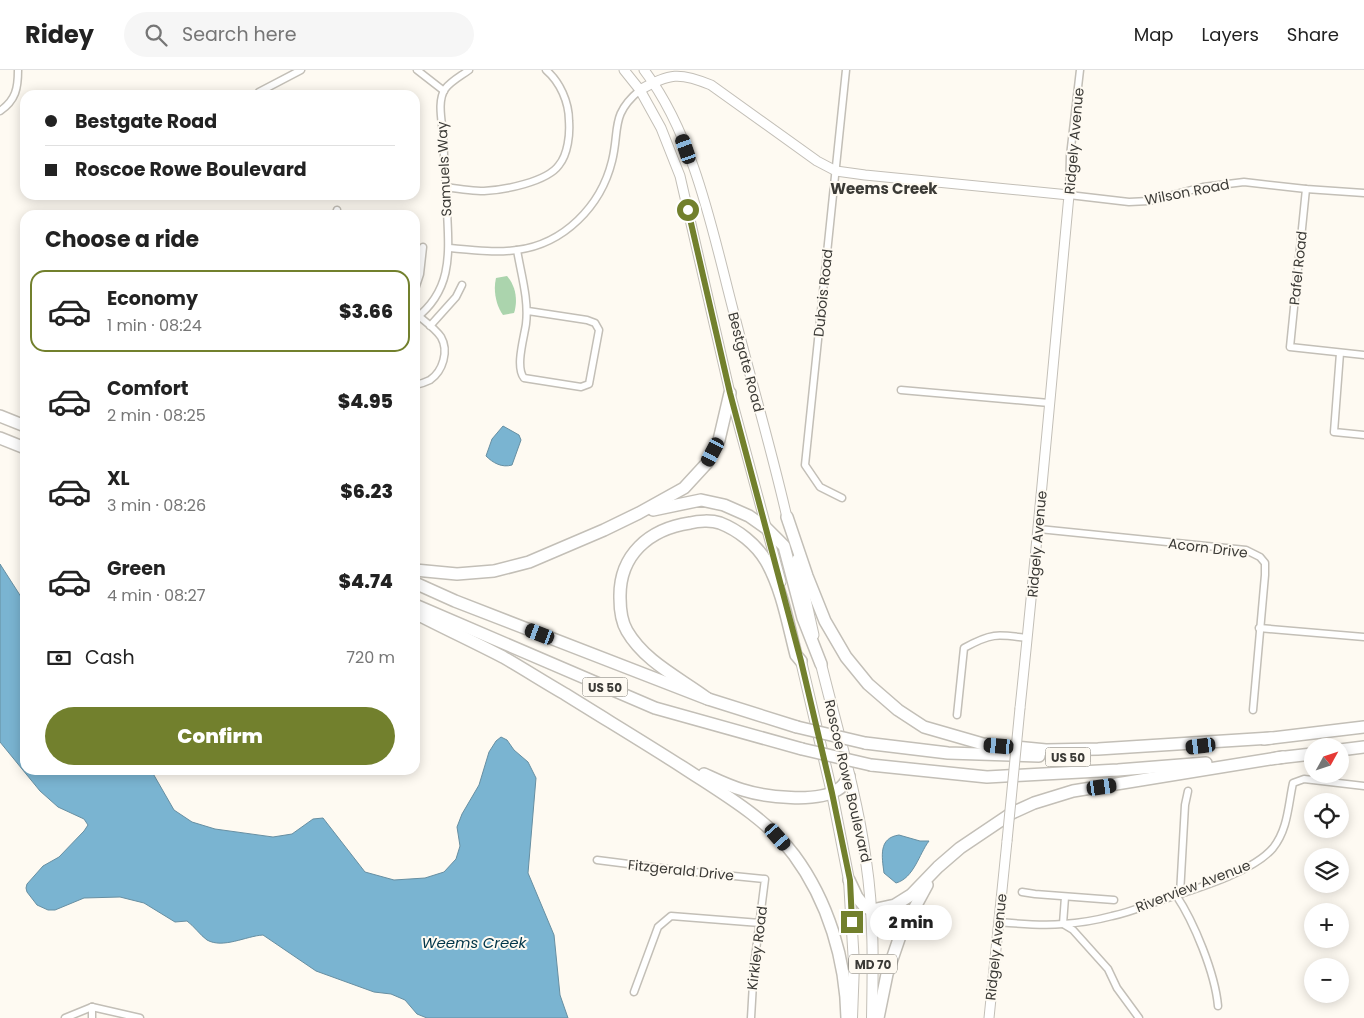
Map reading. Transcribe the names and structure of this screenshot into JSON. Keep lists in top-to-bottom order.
{
  "streets": {
    "highway": ["US 50"],
    "main road": [
      "Ridgely Avenue",
      "Bestgate Road",
      "Roscoe Rowe Boulevard",
      "MD 70"
    ],
    "street": [
      "Samuels Way",
      "Wilson Road",
      "Pafel Road",
      "Dubois Road",
      "Acorn Drive",
      "Fitzgerald Drive",
      "Riverview Avenue",
      "Kirkley Road"
    ]
  },
  "crossings": [
    ["Ridgely Avenue", "Wilson Road"],
    ["Ridgely Avenue", "Acorn Drive"],
    ["Ridgely Avenue", "Riverview Avenue"],
    ["Wilson Road", "Pafel Road"],
    ["Bestgate Road", "Roscoe Rowe Boulevard"],
    ["Fitzgerald Drive", "Kirkley Road"]
  ],
  "districts": ["Weems Creek"],
  "water": ["Weems Creek"],
  "north": "top right",
  "page": {
    "header": "Ridey",
    "search": "Search here",
    "nav": ["Map", "Layers", "Share"],
    "banner": ["Bestgate Road", "Roscoe Rowe Boulevard"],
    "heading": "Choose a ride",
    "list": [
      {
        "name": "Economy",
        "note": "1 min · 08:24",
        "value": "$3.66"
      },
      {
        "name": "Comfort",
        "note": "2 min · 08:25",
        "value": "$4.95"
      },
      {
        "name": "XL",
        "note": "3 min · 08:26",
        "value": "$6.23"
      },
      {
        "name": "Green",
        "note": "4 min · 08:27",
        "value": "$4.74"
      }
    ],
    "pay": ["Cash", "720 m"],
    "buttons": "Confirm",
    "map_buttons": ["+", "−"],
    "bubble": "2 min"
  }
}
